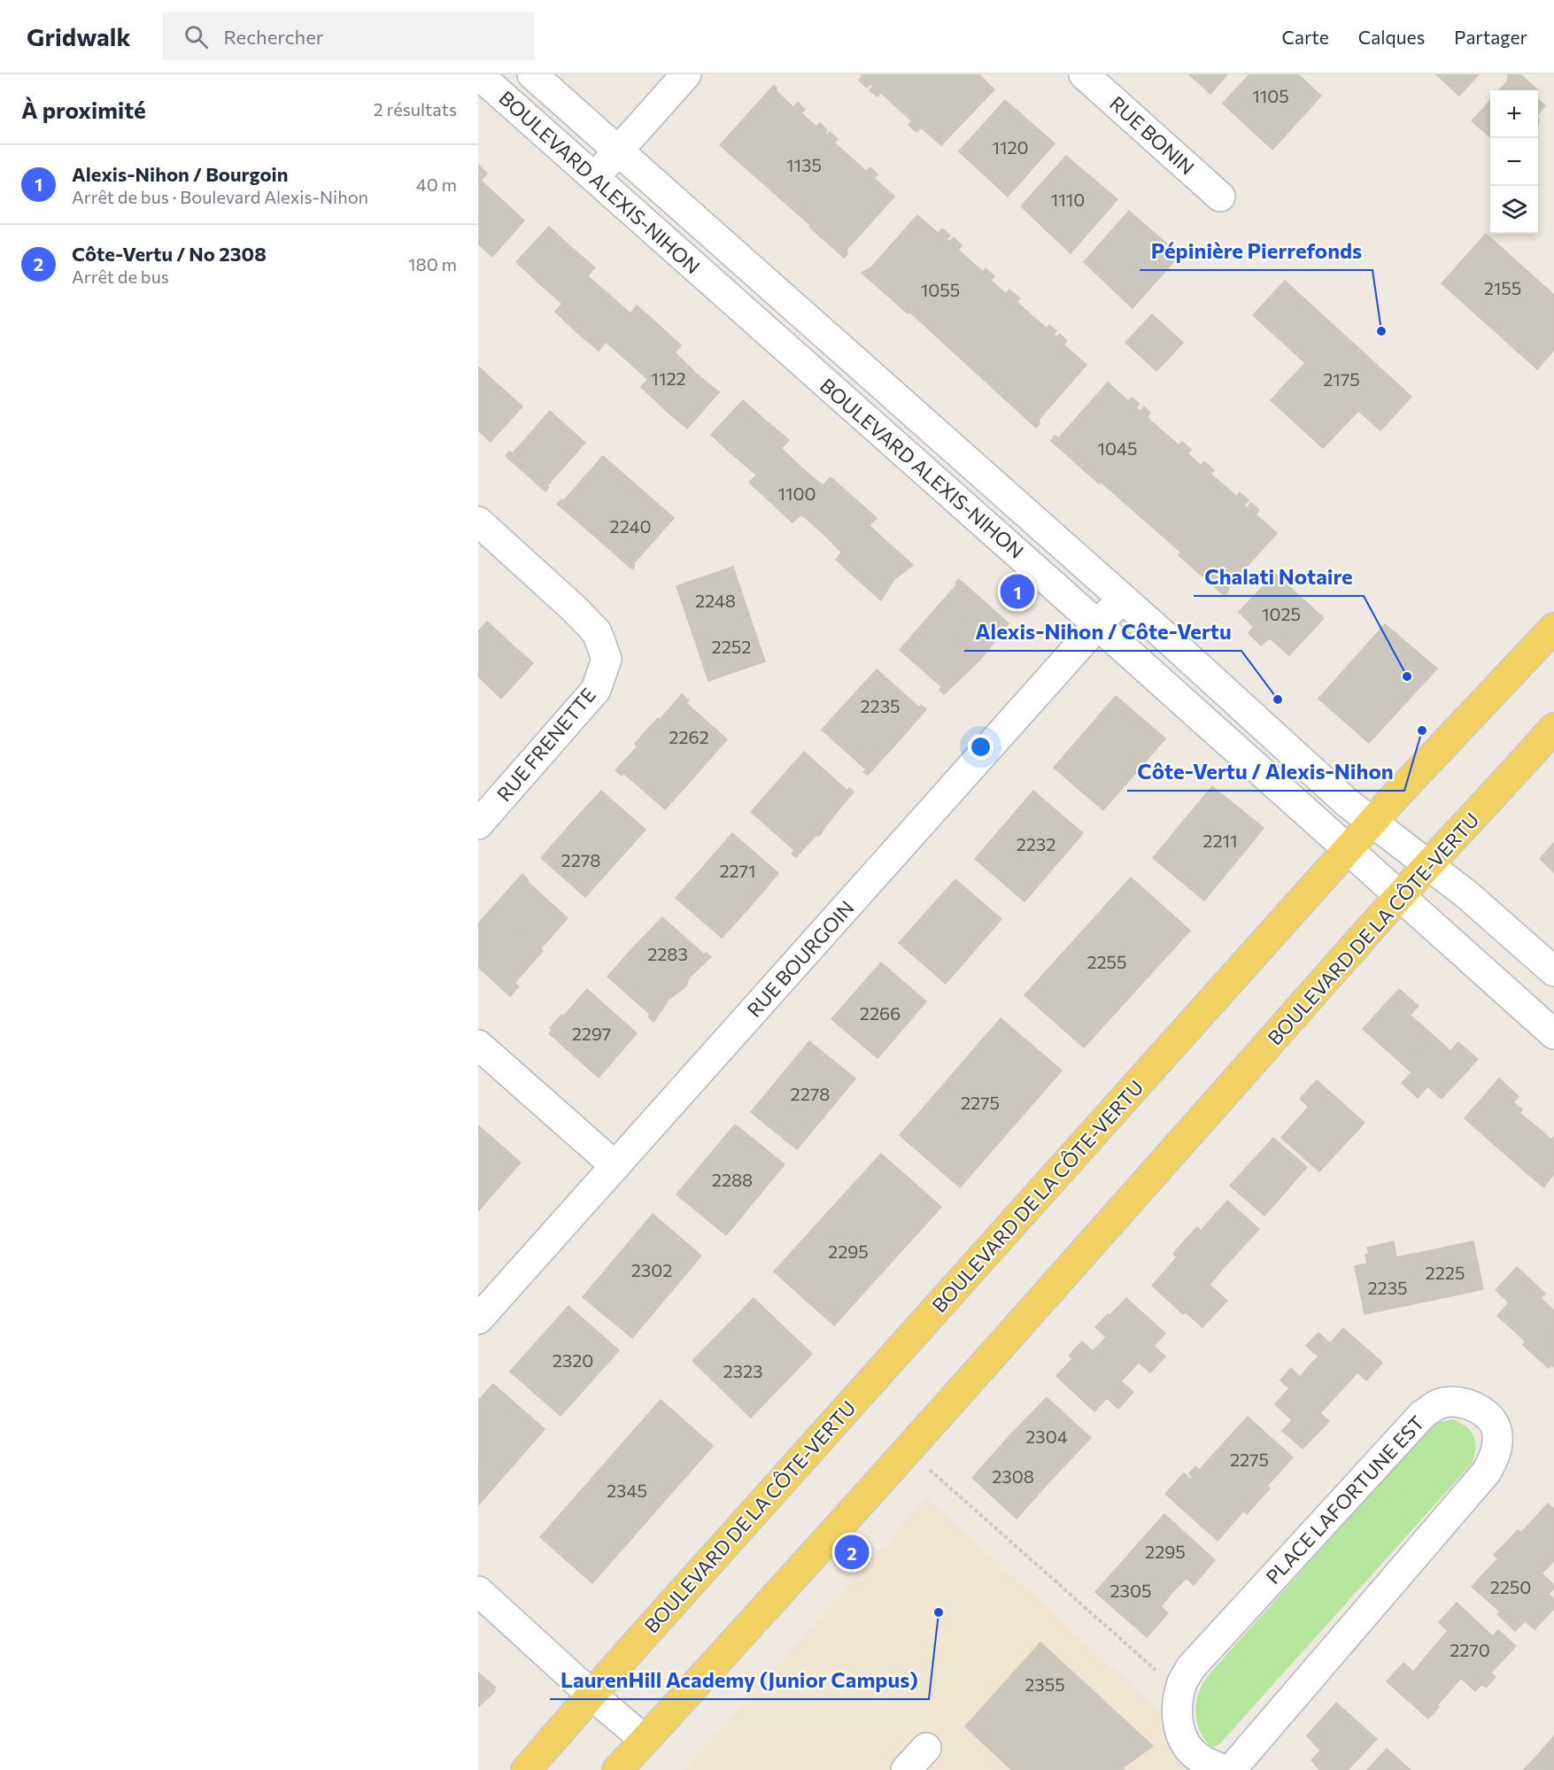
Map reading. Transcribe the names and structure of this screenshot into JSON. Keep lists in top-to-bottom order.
{
  "streets": {
    "main road": ["BOULEVARD DE LA CÔTE-VERTU"],
    "street": [
      "RUE BONIN",
      "BOULEVARD ALEXIS-NIHON",
      "RUE FRENETTE",
      "RUE BOURGOIN",
      "PLACE LAFORTUNE EST"
    ]
  },
  "crossings": [
    ["BOULEVARD ALEXIS-NIHON", "BOULEVARD DE LA CÔTE-VERTU"],
    ["BOULEVARD ALEXIS-NIHON", "RUE BOURGOIN"]
  ],
  "places": [
    "Pépinière Pierrefonds",
    "Chalati Notaire",
    "Alexis-Nihon / Côte-Vertu",
    "Côte-Vertu / Alexis-Nihon",
    "LaurenHill Academy (Junior Campus)"
  ],
  "house_numbers": [
    "1105",
    "1120",
    "1135",
    "1110",
    "2155",
    "1055",
    "1122",
    "2175",
    "1045",
    "1100",
    "2240",
    "2248",
    "1025",
    "2252",
    "2235",
    "2262",
    "2211",
    "2232",
    "2278",
    "2271",
    "2283",
    "2255",
    "2266",
    "2297",
    "2278",
    "2275",
    "2288",
    "2295",
    "2302",
    "2225",
    "2235",
    "2320",
    "2323",
    "2304",
    "2275",
    "2308",
    "2345",
    "2295",
    "2250",
    "2305",
    "2270",
    "2355"
  ],
  "page": {
    "header": "Gridwalk",
    "search": "Rechercher",
    "nav": ["Carte", "Calques", "Partager"],
    "heading": ["À proximité", "2 résultats"],
    "map_buttons": ["+", "−"],
    "list": [
      {
        "mark": "1",
        "name": "Alexis-Nihon / Bourgoin",
        "note": "Arrêt de bus · Boulevard Alexis-Nihon",
        "value": "40 m"
      },
      {
        "mark": "2",
        "name": "Côte-Vertu / No 2308",
        "note": "Arrêt de bus",
        "value": "180 m"
      }
    ],
    "pins": ["1", "2"]
  }
}
